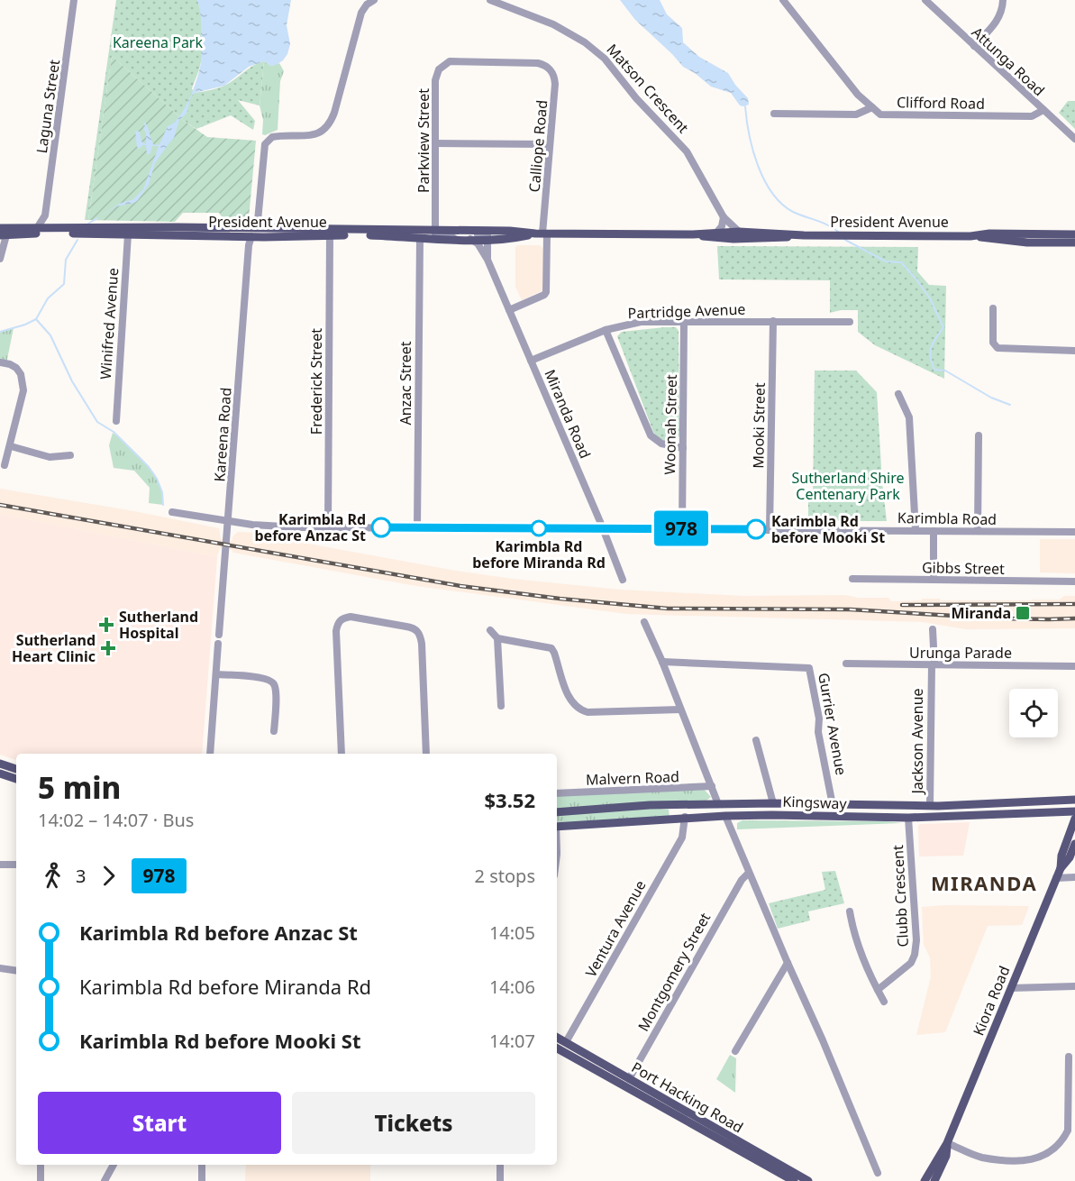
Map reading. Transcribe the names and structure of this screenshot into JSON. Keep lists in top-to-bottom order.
{
  "streets": {
    "main road": [
      "President Avenue",
      "Gurrier Avenue",
      "Jackson Avenue",
      "Kingsway",
      "Kiora Road",
      "Port Hacking Road"
    ],
    "street": [
      "Attunga Road",
      "Matson Crescent",
      "Clifford Road",
      "Laguna Street",
      "Parkview Street",
      "Calliope Road",
      "Partridge Avenue",
      "Winifred Avenue",
      "Frederick Street",
      "Anzac Street",
      "Miranda Road",
      "Woonah Street",
      "Mooki Street",
      "Kareena Road",
      "Karimbla Road",
      "Gibbs Street",
      "Urunga Parade",
      "Malvern Road",
      "Clubb Crescent",
      "Ventura Avenue",
      "Montgomery Street"
    ]
  },
  "crossings": [
    ["Attunga Road", "Clifford Road"],
    ["Matson Crescent", "President Avenue"],
    ["Laguna Street", "President Avenue"],
    ["Parkview Street", "Calliope Road"],
    ["Parkview Street", "President Avenue"],
    ["Calliope Road", "President Avenue"],
    ["Calliope Road", "Miranda Road"],
    ["President Avenue", "Winifred Avenue"],
    ["President Avenue", "Frederick Street"],
    ["President Avenue", "Anzac Street"],
    ["President Avenue", "Miranda Road"],
    ["President Avenue", "Kareena Road"],
    ["Partridge Avenue", "Miranda Road"],
    ["Partridge Avenue", "Woonah Street"],
    ["Partridge Avenue", "Mooki Street"],
    ["Frederick Street", "Karimbla Road"],
    ["Anzac Street", "Karimbla Road"],
    ["Miranda Road", "Karimbla Road"],
    ["Woonah Street", "Karimbla Road"],
    ["Mooki Street", "Karimbla Road"],
    ["Kareena Road", "Karimbla Road"],
    ["Urunga Parade", "Jackson Avenue"],
    ["Gurrier Avenue", "Kingsway"],
    ["Jackson Avenue", "Kingsway"],
    ["Kingsway", "Clubb Crescent"],
    ["Kingsway", "Ventura Avenue"],
    ["Ventura Avenue", "Port Hacking Road"],
    ["Montgomery Street", "Port Hacking Road"]
  ],
  "districts": ["MIRANDA"],
  "parks": ["Kareena Park", "Sutherland Shire Centenary Park"],
  "places": {
    "other": ["Karimbla Rd before Anzac St", "Karimbla Rd before Miranda Rd", "Karimbla Rd before Mooki St"],
    "transit": ["Miranda"],
    "health": ["Sutherland Hospital", "Sutherland Heart Clinic"]
  },
  "lines": ["bus line 978"],
  "page": {
    "on_map": "978",
    "heading": ["5 min", "14:02 – 14:07 · Bus", "$3.52"],
    "legs": ["3", "978", "2 stops"],
    "list": [
      {
        "name": "Karimbla Rd before Anzac St",
        "value": "14:05"
      },
      {
        "name": "Karimbla Rd before Miranda Rd",
        "value": "14:06"
      },
      {
        "name": "Karimbla Rd before Mooki St",
        "value": "14:07"
      }
    ],
    "buttons": ["Start", "Tickets"]
  }
}
